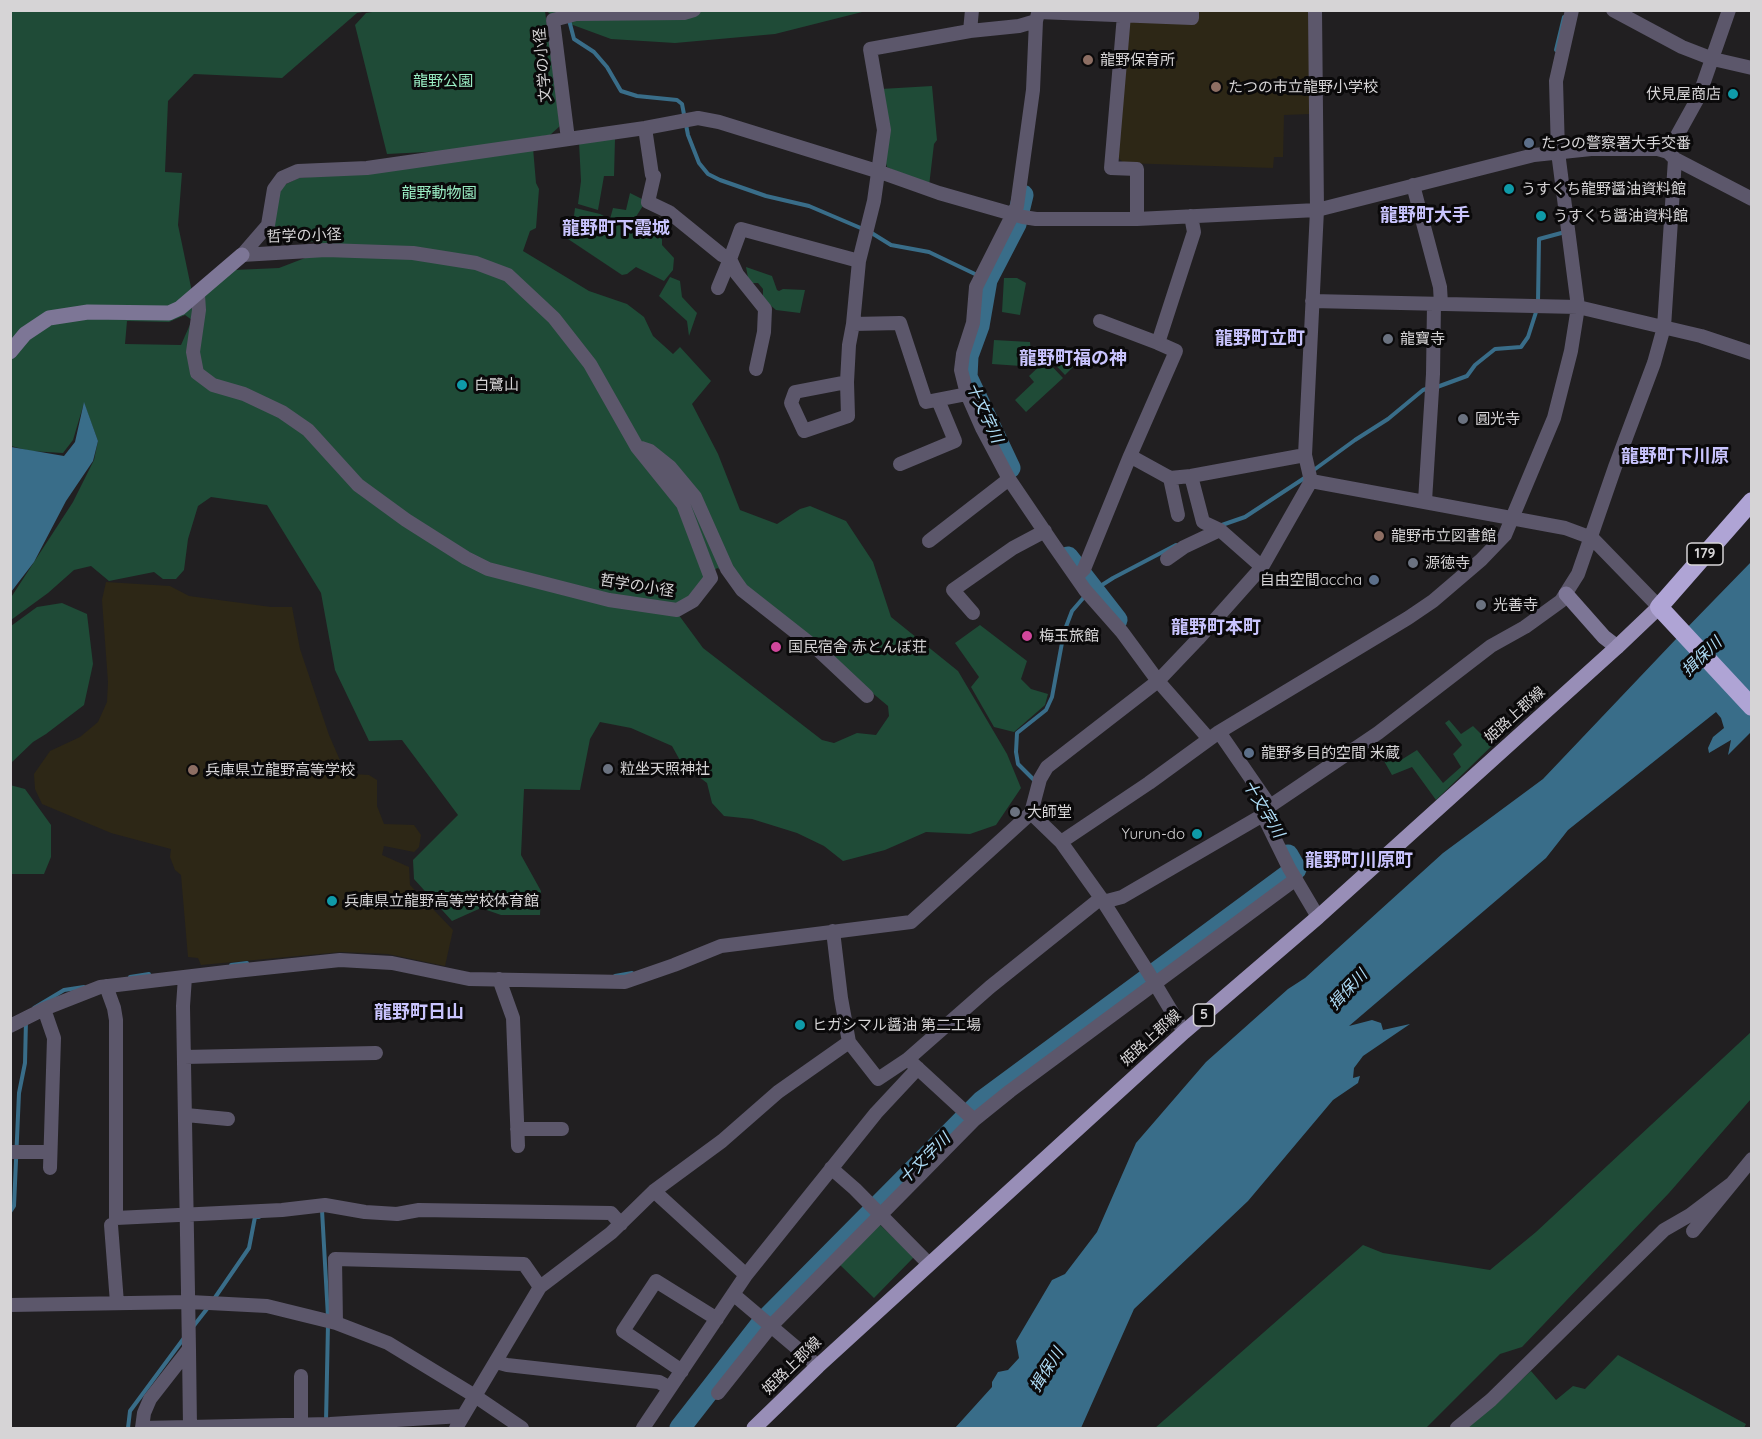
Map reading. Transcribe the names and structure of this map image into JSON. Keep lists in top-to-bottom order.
{
  "streets": {
    "highway": ["179"],
    "main road": ["姫路上郡線", "5"],
    "street": ["文学の小径", "哲学の小径"]
  },
  "crossings": [
    ["179", "姫路上郡線"]
  ],
  "districts": [
    "龍野町大手",
    "龍野町下霞城",
    "龍野町立町",
    "龍野町福の神",
    "龍野町下川原",
    "龍野町本町",
    "龍野町川原町",
    "龍野町日山"
  ],
  "water": ["十文字川", "揖保川"],
  "parks": ["龍野公園", "龍野動物園"],
  "places": [
    "龍野保育所",
    "たつの市立龍野小学校",
    "伏見屋商店",
    "たつの警察署大手交番",
    "うすくち龍野醤油資料館",
    "うすくち醤油資料館",
    "龍寶寺",
    "白鷺山",
    "圓光寺",
    "龍野市立図書館",
    "源徳寺",
    "自由空間accha",
    "光善寺",
    "梅玉旅館",
    "国民宿舎 赤とんぼ荘",
    "龍野多目的空間 米蔵",
    "粒坐天照神社",
    "兵庫県立龍野高等学校",
    "大師堂",
    "Yurun-do",
    "兵庫県立龍野高等学校体育館",
    "ヒガシマル醤油 第二工場"
  ]
}
